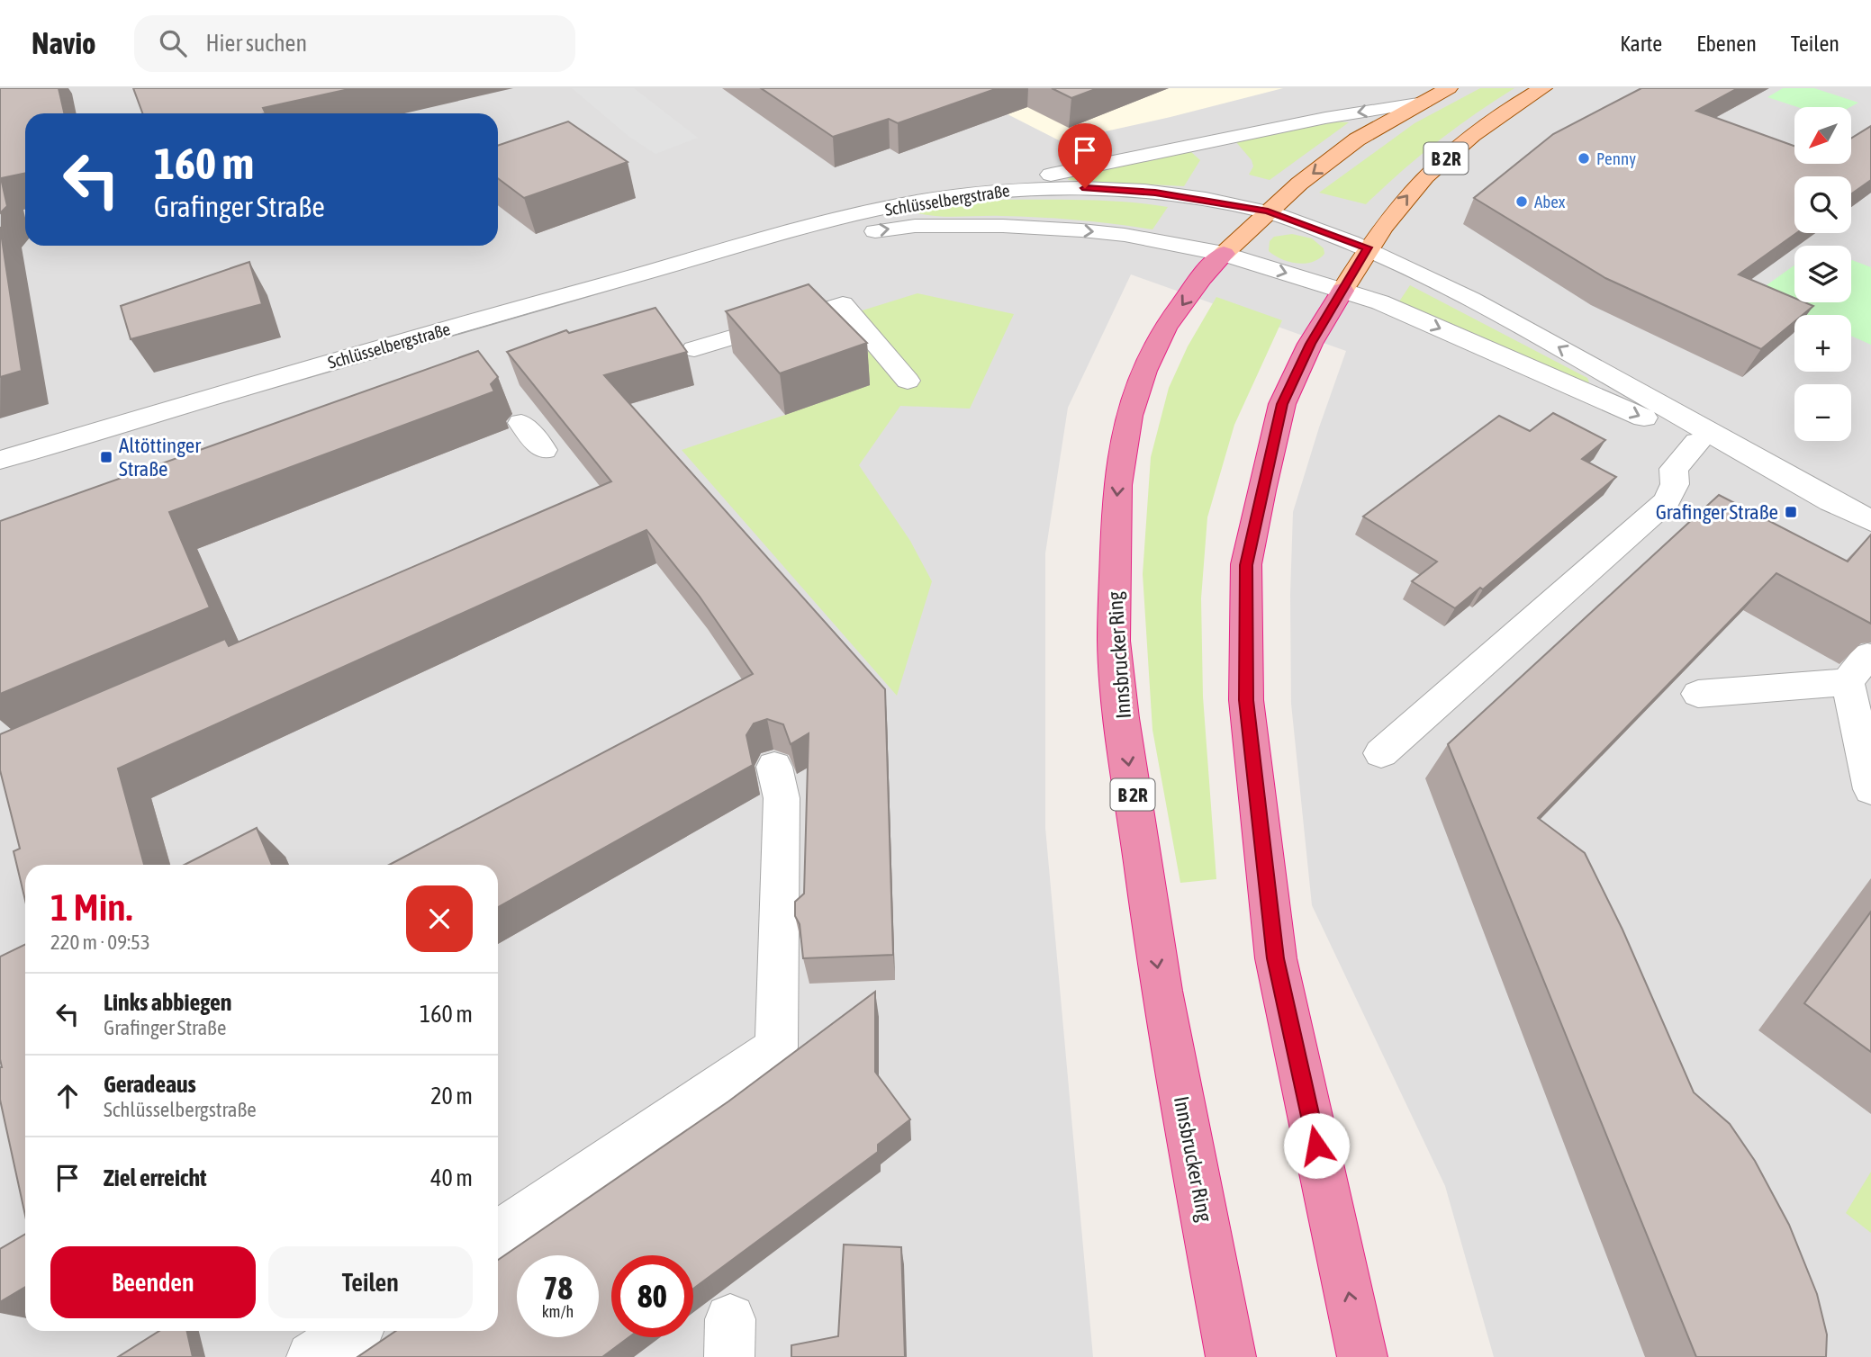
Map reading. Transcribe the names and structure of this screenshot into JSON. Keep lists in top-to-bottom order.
{
  "streets": {
    "highway": ["B 2R", "Innsbrucker Ring"],
    "street": ["Schlüsselbergstraße"]
  },
  "crossings": [
    ["Schlüsselbergstraße", "Innsbrucker Ring"]
  ],
  "one_way": ["Innsbrucker Ring"],
  "places": {
    "other": ["Penny", "Abex"],
    "transit": ["Altöttinger Straße", "Grafinger Straße"]
  },
  "north": "bottom left",
  "page": {
    "header": "Navio",
    "search": "Hier suchen",
    "nav": ["Karte", "Ebenen", "Teilen"],
    "map_buttons": ["+", "−"],
    "turn": ["160 m", "Grafinger Straße"],
    "heading": ["1 Min.", "220 m · 09:53"],
    "list": [
      {
        "name": "Links abbiegen",
        "note": "Grafinger Straße",
        "value": "160 m"
      },
      {
        "name": "Geradeaus",
        "note": "Schlüsselbergstraße",
        "value": "20 m"
      },
      {
        "name": "Ziel erreicht",
        "value": "40 m"
      }
    ],
    "buttons": ["Beenden", "Teilen"],
    "speed": "78 km/h",
    "limit": "80"
  }
}
